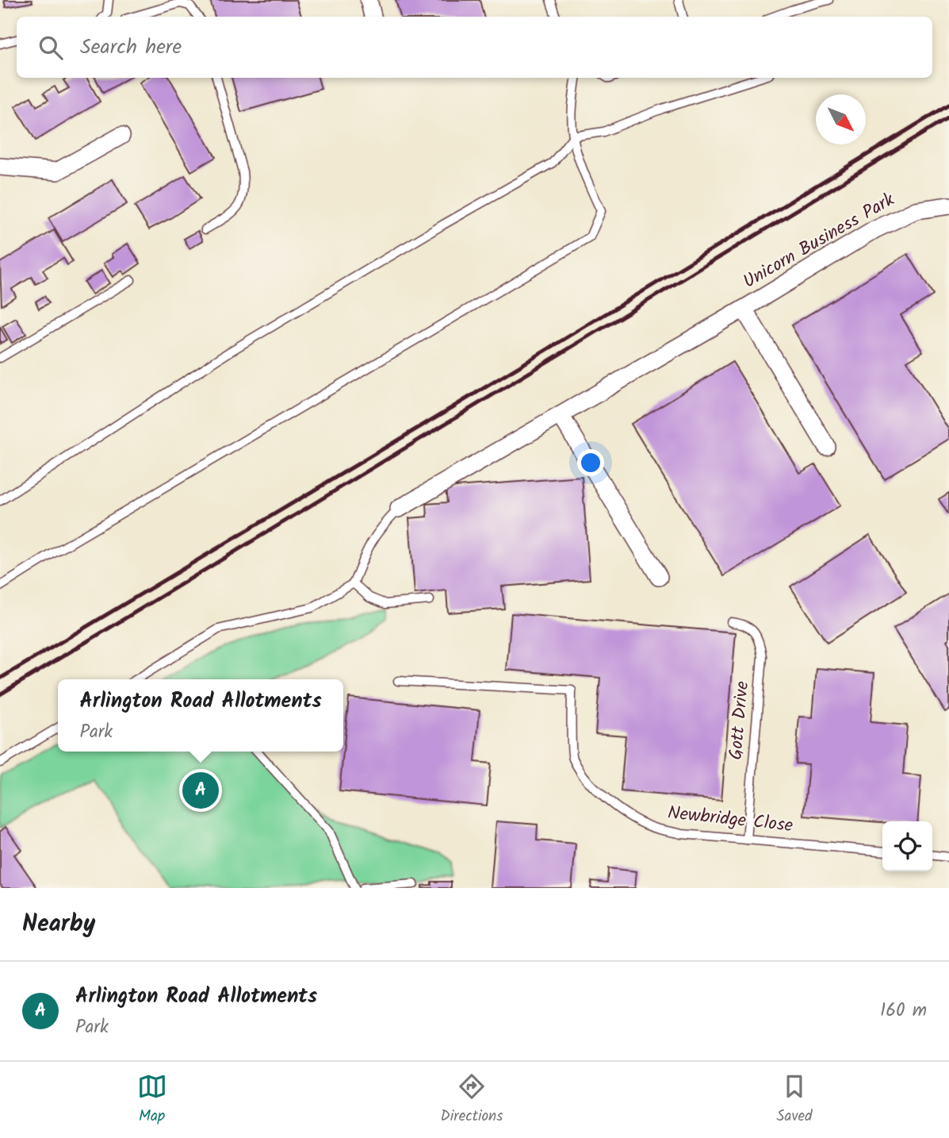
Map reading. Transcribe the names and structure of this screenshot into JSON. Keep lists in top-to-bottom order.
{
  "streets": {
    "street": ["Unicorn Business Park"],
    "lane": ["Gott Drive", "Newbridge Close"]
  },
  "crossings": [
    ["Gott Drive", "Newbridge Close"]
  ],
  "north": "bottom right",
  "page": {
    "search": "Search here",
    "popup": ["Arlington Road Allotments", "Park"],
    "pins": "A",
    "heading": "Nearby",
    "list": [
      {
        "mark": "A",
        "name": "Arlington Road Allotments",
        "note": "Park",
        "value": "160 m"
      }
    ],
    "nav": ["Map", "Directions", "Saved"]
  }
}
